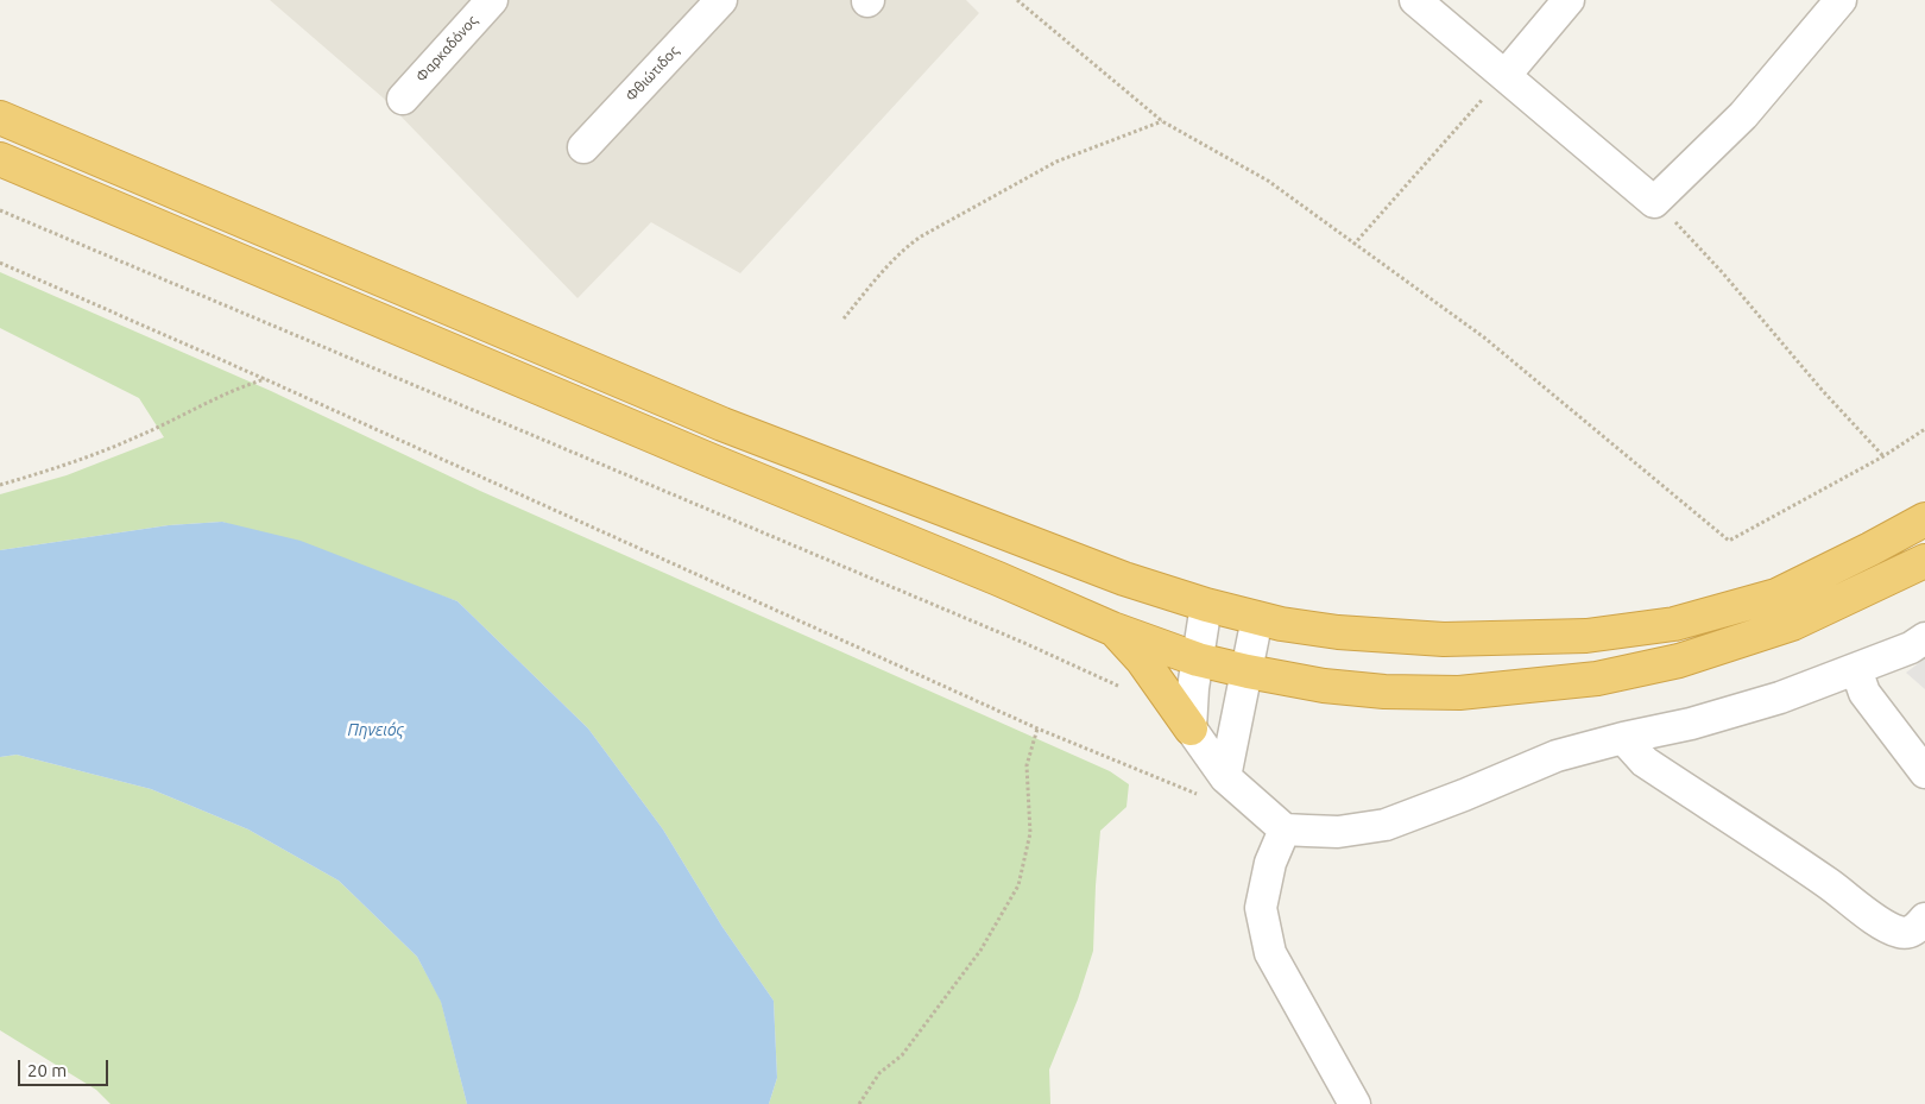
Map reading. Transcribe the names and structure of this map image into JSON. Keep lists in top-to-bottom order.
{
  "streets": {
    "street": ["Φαρκαδόνος", "Φθιώτιδος"]
  },
  "water": ["Πηνειός"],
  "scale_bar": "20 m"
}
